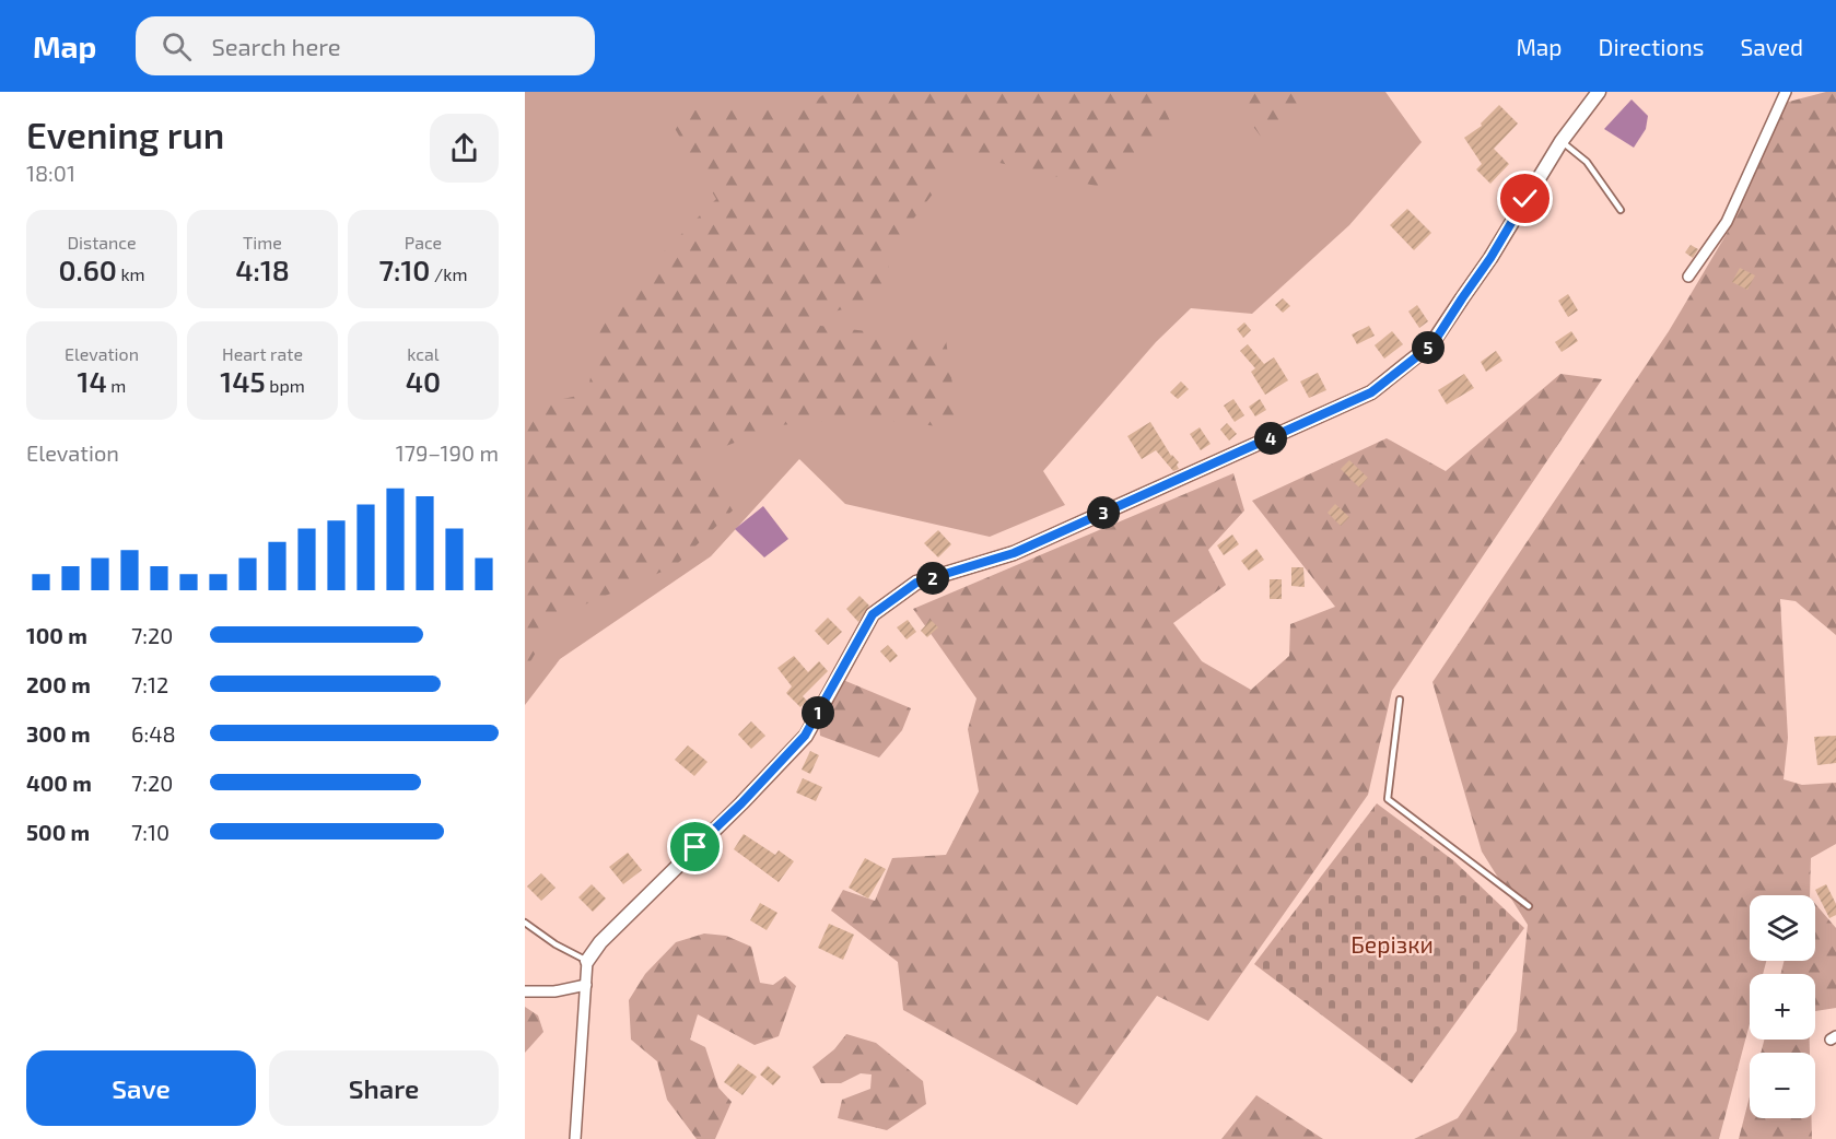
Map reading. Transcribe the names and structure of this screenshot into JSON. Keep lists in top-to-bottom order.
{
  "parks": ["Берізки"],
  "page": {
    "header": "Map",
    "search": "Search here",
    "nav": ["Map", "Directions", "Saved"],
    "heading": ["Evening run", "18:01"],
    "stats": [
      ["Distance", "0.60 km"],
      ["Time", "4:18"],
      ["Pace", "7:10 /km"],
      ["Elevation", "14 m"],
      ["Heart rate", "145 bpm"],
      ["kcal", "40"]
    ],
    "pins": [
      "5",
      "4",
      "3",
      "2",
      "1"
    ],
    "chart": ["Elevation", "179–190 m"],
    "list": [
      {
        "name": "100 m",
        "note": "7:20"
      },
      {
        "name": "200 m",
        "note": "7:12"
      },
      {
        "name": "300 m",
        "note": "6:48"
      },
      {
        "name": "400 m",
        "note": "7:20"
      },
      {
        "name": "500 m",
        "note": "7:10"
      }
    ],
    "map_buttons": ["+", "−"],
    "buttons": ["Save", "Share"]
  }
}
